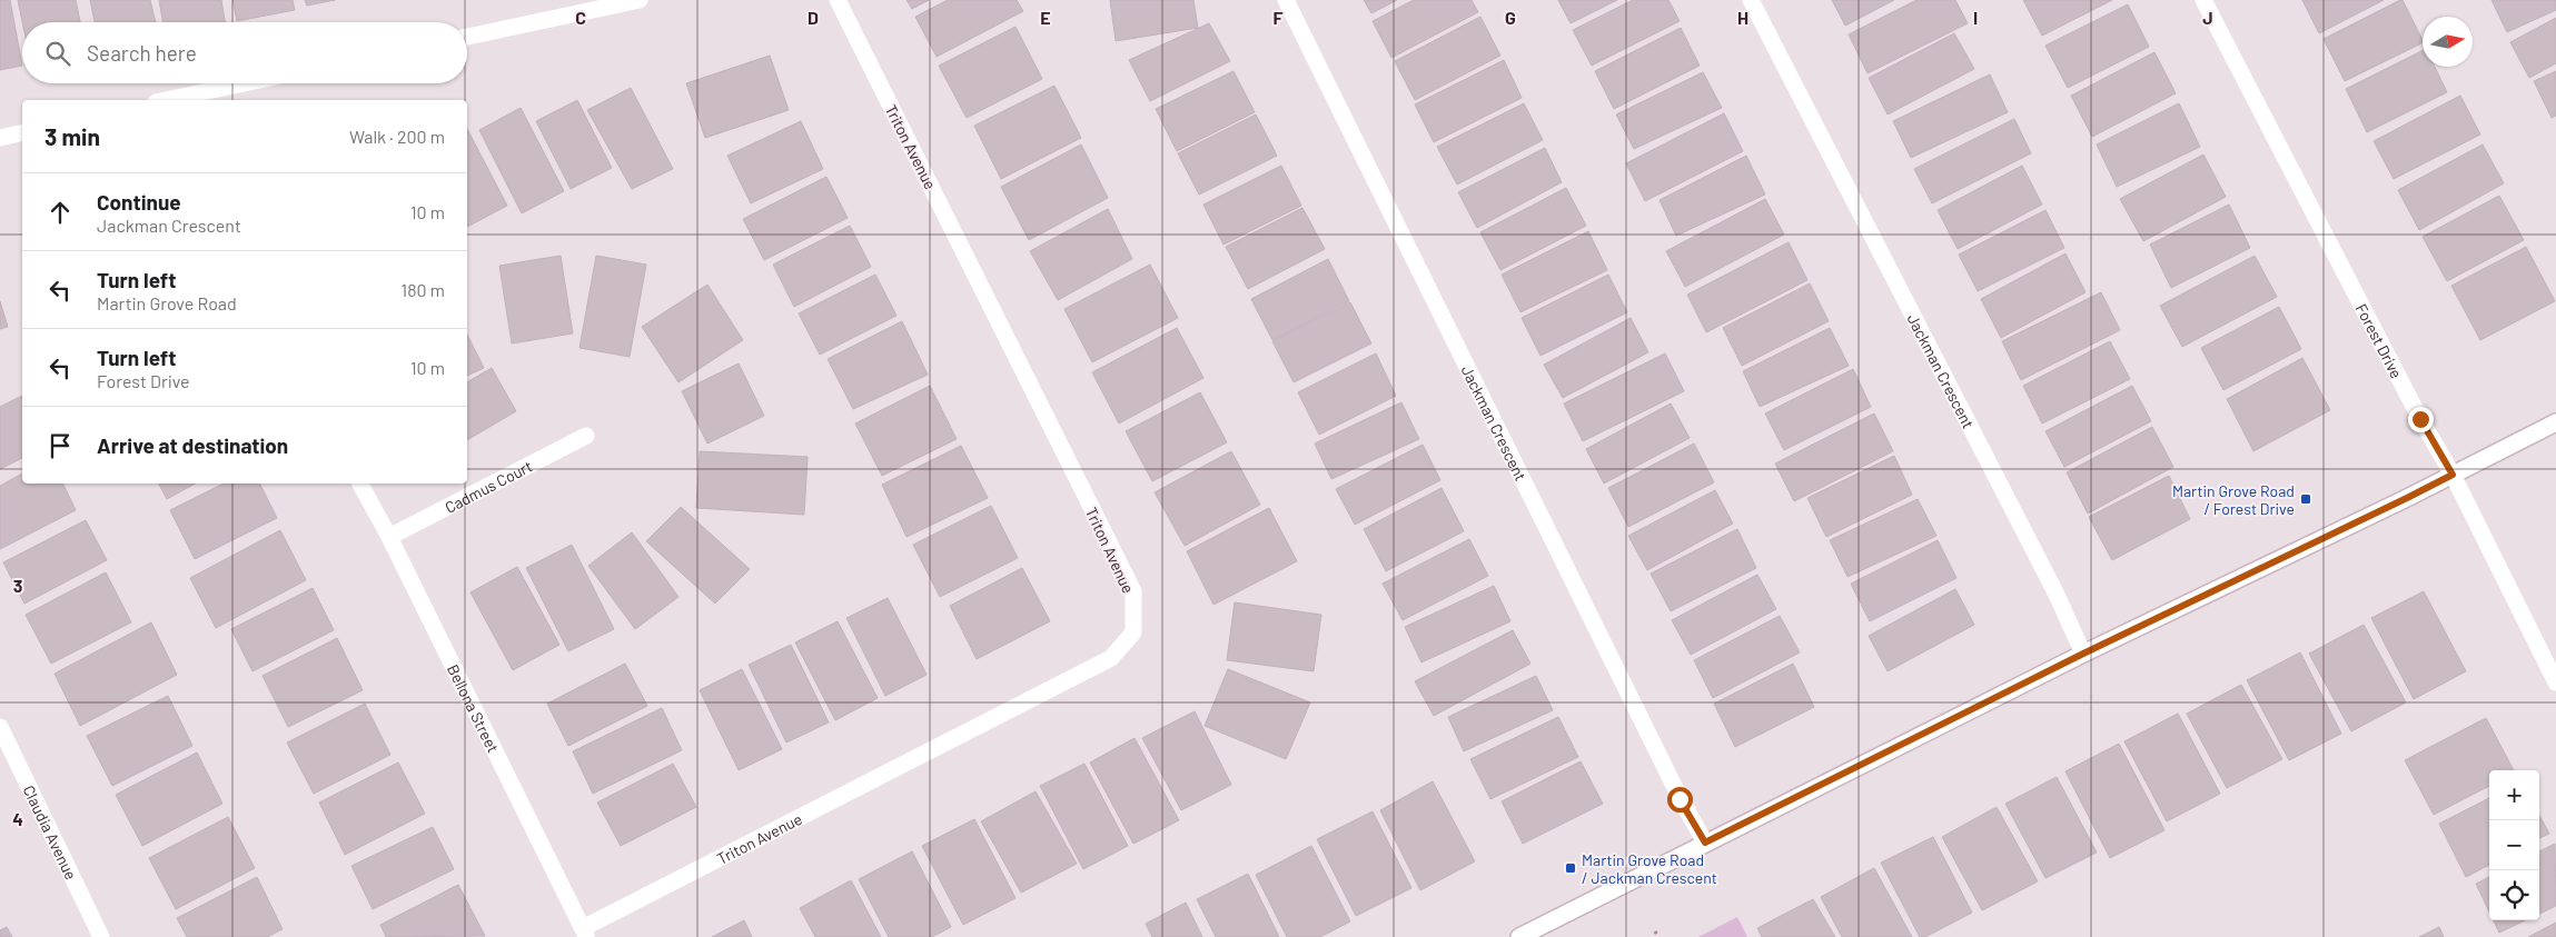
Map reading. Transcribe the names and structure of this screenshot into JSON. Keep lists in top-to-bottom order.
{
  "streets": {
    "street": [
      "Triton Avenue",
      "Forest Drive",
      "Jackman Crescent",
      "Cadmus Court",
      "Bellona Street",
      "Claudia Avenue"
    ]
  },
  "crossings": [
    ["Triton Avenue", "Bellona Street"],
    ["Cadmus Court", "Bellona Street"]
  ],
  "places": {
    "transit": ["Martin Grove Road / Forest Drive", "Martin Grove Road / Jackman Crescent"]
  },
  "north": "right",
  "page": {
    "search": "Search here",
    "heading": ["3 min", "Walk · 200 m"],
    "list": [
      ["Continue", "Jackman Crescent", "10 m"],
      ["Turn left", "Martin Grove Road", "180 m"],
      ["Turn left", "Forest Drive", "10 m"],
      "Arrive at destination"
    ],
    "map_buttons": ["+", "−"]
  },
  "grid": {
    "columns": [
      "C",
      "D",
      "E",
      "F",
      "G",
      "H",
      "I",
      "J"
    ],
    "rows": ["3", "4"]
  }
}
